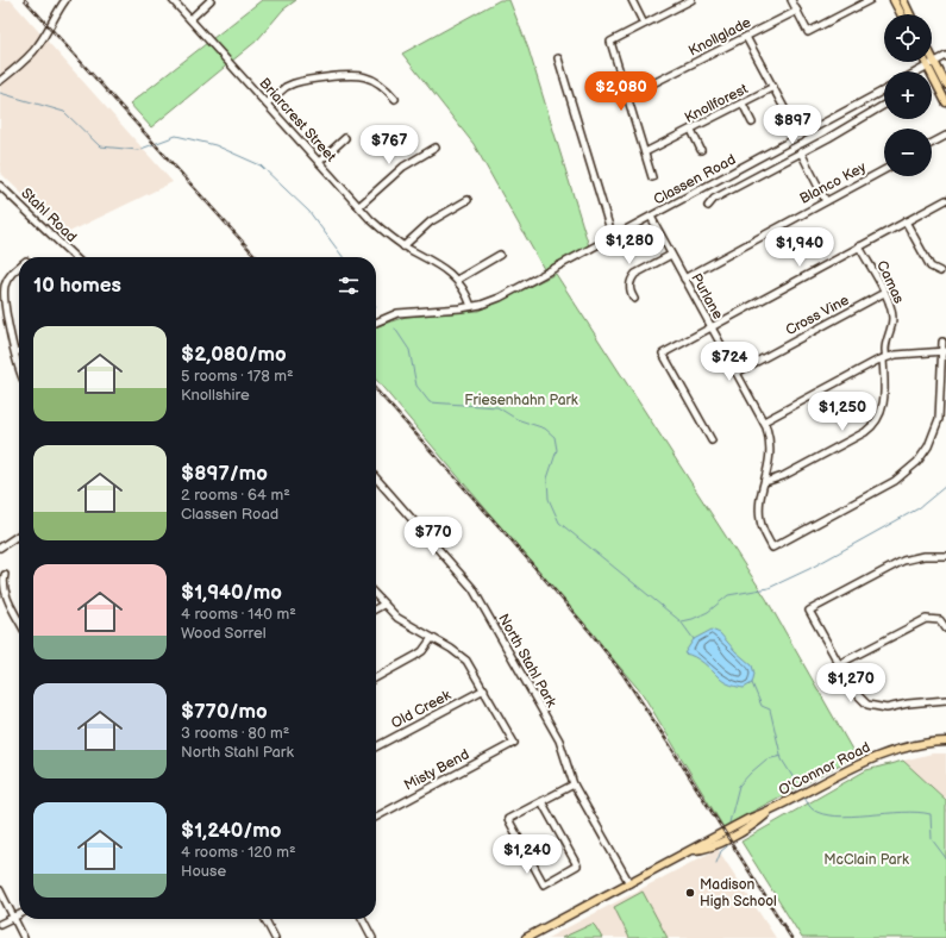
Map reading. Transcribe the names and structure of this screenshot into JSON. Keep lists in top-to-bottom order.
{
  "streets": {
    "main road": ["O'Connor Road"],
    "street": [
      "Knollglade",
      "Knollforest",
      "Briarcrest Street",
      "Classen Road",
      "Blanco Key",
      "Stahl Road",
      "Camas",
      "Purlane",
      "Cross Vine",
      "North Stahl Park",
      "Old Creek",
      "Misty Bend"
    ]
  },
  "crossings": [
    ["Briarcrest Street", "Classen Road"],
    ["Classen Road", "Purlane"],
    ["Blanco Key", "Purlane"],
    ["Camas", "Purlane"],
    ["Camas", "Cross Vine"],
    ["Purlane", "Cross Vine"],
    ["North Stahl Park", "O'Connor Road"],
    ["Old Creek", "Misty Bend"]
  ],
  "parks": ["Friesenhahn Park", "McClain Park"],
  "places": ["Madison High School"],
  "page": {
    "map_buttons": ["+", "−"],
    "price": [
      "$2,080",
      "$897",
      "$767",
      "$1,280",
      "$1,940",
      "$724",
      "$1,250",
      "$770",
      "$1,270",
      "$1,240"
    ],
    "heading": "10 homes",
    "list": [
      {
        "name": "$2,080/mo",
        "note": "5 rooms · 178 m² · Knollshire"
      },
      {
        "name": "$897/mo",
        "note": "2 rooms · 64 m² · Classen Road"
      },
      {
        "name": "$1,940/mo",
        "note": "4 rooms · 140 m² · Wood Sorrel"
      },
      {
        "name": "$770/mo",
        "note": "3 rooms · 80 m² · North Stahl Park"
      },
      {
        "name": "$1,240/mo",
        "note": "4 rooms · 120 m² · House"
      }
    ]
  }
}
